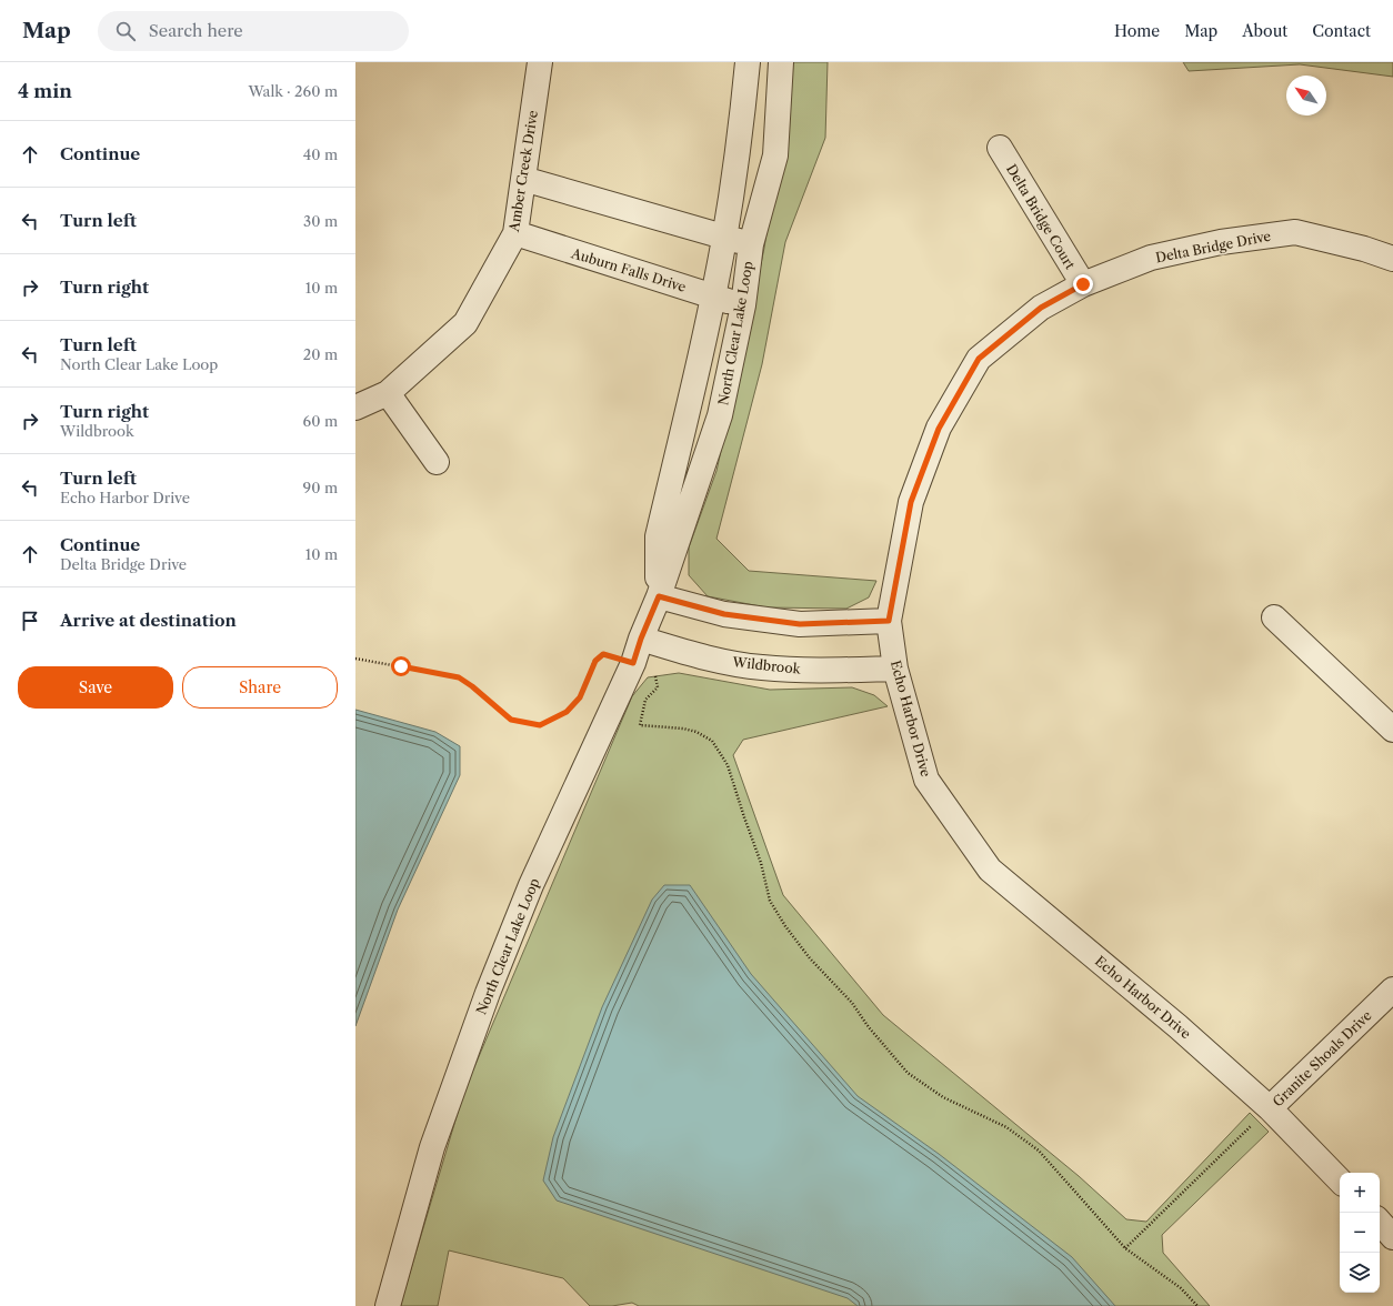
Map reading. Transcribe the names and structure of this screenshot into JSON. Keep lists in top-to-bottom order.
{
  "streets": {
    "street": [
      "Amber Creek Drive",
      "Delta Bridge Court",
      "Delta Bridge Drive",
      "Auburn Falls Drive",
      "North Clear Lake Loop",
      "Wildbrook",
      "Echo Harbor Drive",
      "Granite Shoals Drive"
    ]
  },
  "crossings": [
    ["Amber Creek Drive", "Auburn Falls Drive"],
    ["Delta Bridge Court", "Delta Bridge Drive"],
    ["Delta Bridge Drive", "Echo Harbor Drive"],
    ["Auburn Falls Drive", "North Clear Lake Loop"],
    ["North Clear Lake Loop", "Wildbrook"],
    ["Wildbrook", "Echo Harbor Drive"],
    ["Echo Harbor Drive", "Granite Shoals Drive"]
  ],
  "north": "top left",
  "page": {
    "header": "Map",
    "search": "Search here",
    "nav": [
      "Home",
      "Map",
      "About",
      "Contact"
    ],
    "heading": ["4 min", "Walk · 260 m"],
    "list": [
      ["Continue", "40 m"],
      ["Turn left", "30 m"],
      ["Turn right", "10 m"],
      ["Turn left", "North Clear Lake Loop", "20 m"],
      ["Turn right", "Wildbrook", "60 m"],
      ["Turn left", "Echo Harbor Drive", "90 m"],
      ["Continue", "Delta Bridge Drive", "10 m"],
      "Arrive at destination"
    ],
    "buttons": ["Save", "Share"],
    "map_buttons": ["+", "−"]
  }
}
